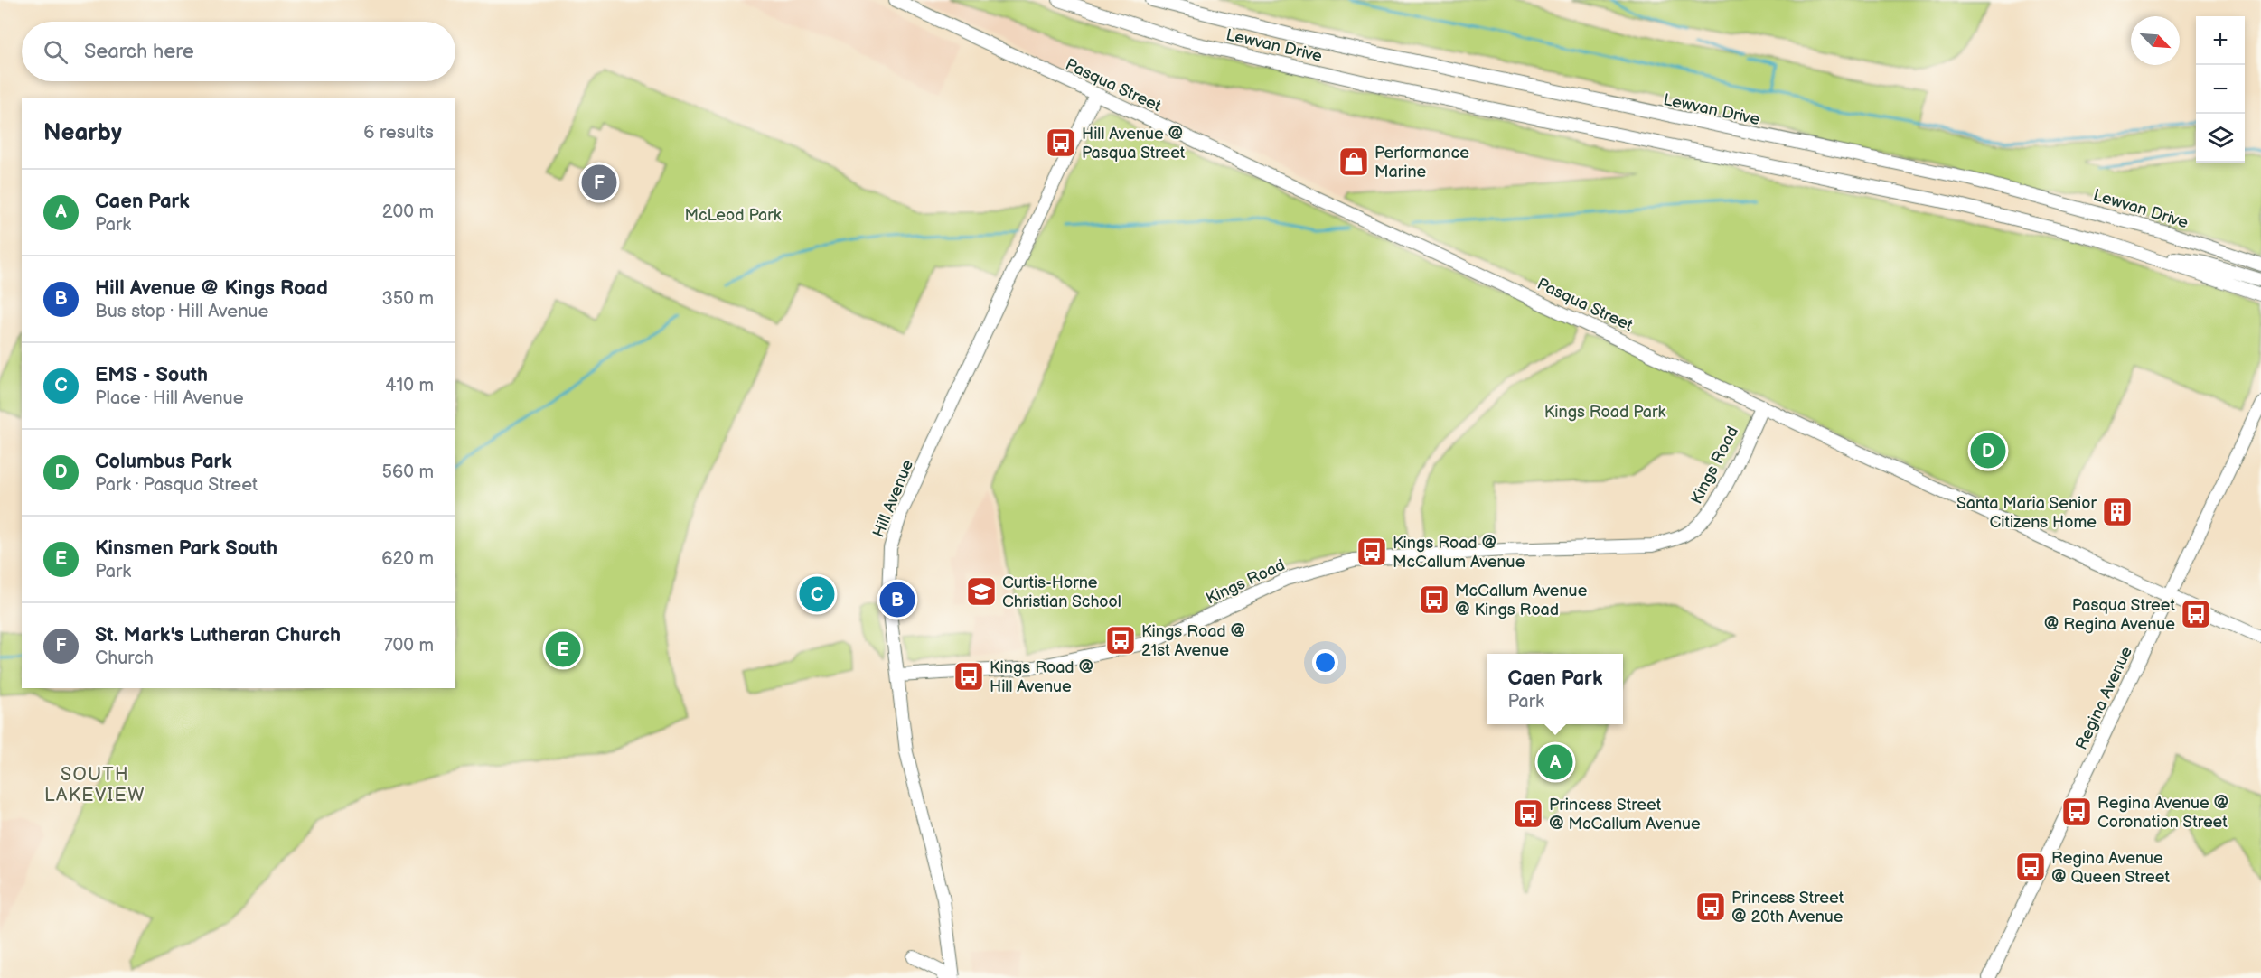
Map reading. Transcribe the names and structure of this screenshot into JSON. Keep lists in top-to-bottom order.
{
  "streets": {
    "street": [
      "Lewvan Drive",
      "Pasqua Street",
      "Kings Road",
      "Hill Avenue",
      "Regina Avenue"
    ]
  },
  "crossings": [
    ["Pasqua Street", "Kings Road"],
    ["Pasqua Street", "Hill Avenue"],
    ["Pasqua Street", "Regina Avenue"],
    ["Kings Road", "Hill Avenue"]
  ],
  "districts": ["SOUTH LAKEVIEW"],
  "parks": ["McLeod Park", "Kings Road Park"],
  "places": {
    "bus stop": [
      "Hill Avenue @ Pasqua Street",
      "Kings Road @ McCallum Avenue",
      "McCallum Avenue @ Kings Road",
      "Pasqua Street @ Regina Avenue",
      "Kings Road @ 21st Avenue",
      "Kings Road @ Hill Avenue",
      "Regina Avenue @ Coronation Street",
      "Princess Street @ McCallum Avenue",
      "Regina Avenue @ Queen Street",
      "Princess Street @ 20th Avenue"
    ],
    "shop": ["Performance Marine"],
    "building": ["Santa Maria Senior Citizens Home"],
    "school or university": ["Curtis-Horne Christian School"]
  },
  "north": "bottom right",
  "page": {
    "map_buttons": ["+", "−"],
    "search": "Search here",
    "heading": ["Nearby", "6 results"],
    "pins": [
      "F",
      "D",
      "C",
      "B",
      "E",
      "A"
    ],
    "list": [
      {
        "mark": "A",
        "name": "Caen Park",
        "note": "Park",
        "value": "200 m"
      },
      {
        "mark": "B",
        "name": "Hill Avenue @ Kings Road",
        "note": "Bus stop · Hill Avenue",
        "value": "350 m"
      },
      {
        "mark": "C",
        "name": "EMS - South",
        "note": "Place · Hill Avenue",
        "value": "410 m"
      },
      {
        "mark": "D",
        "name": "Columbus Park",
        "note": "Park · Pasqua Street",
        "value": "560 m"
      },
      {
        "mark": "E",
        "name": "Kinsmen Park South",
        "note": "Park",
        "value": "620 m"
      },
      {
        "mark": "F",
        "name": "St. Mark's Lutheran Church",
        "note": "Church",
        "value": "700 m"
      }
    ],
    "popup": ["Caen Park", "Park"]
  }
}
